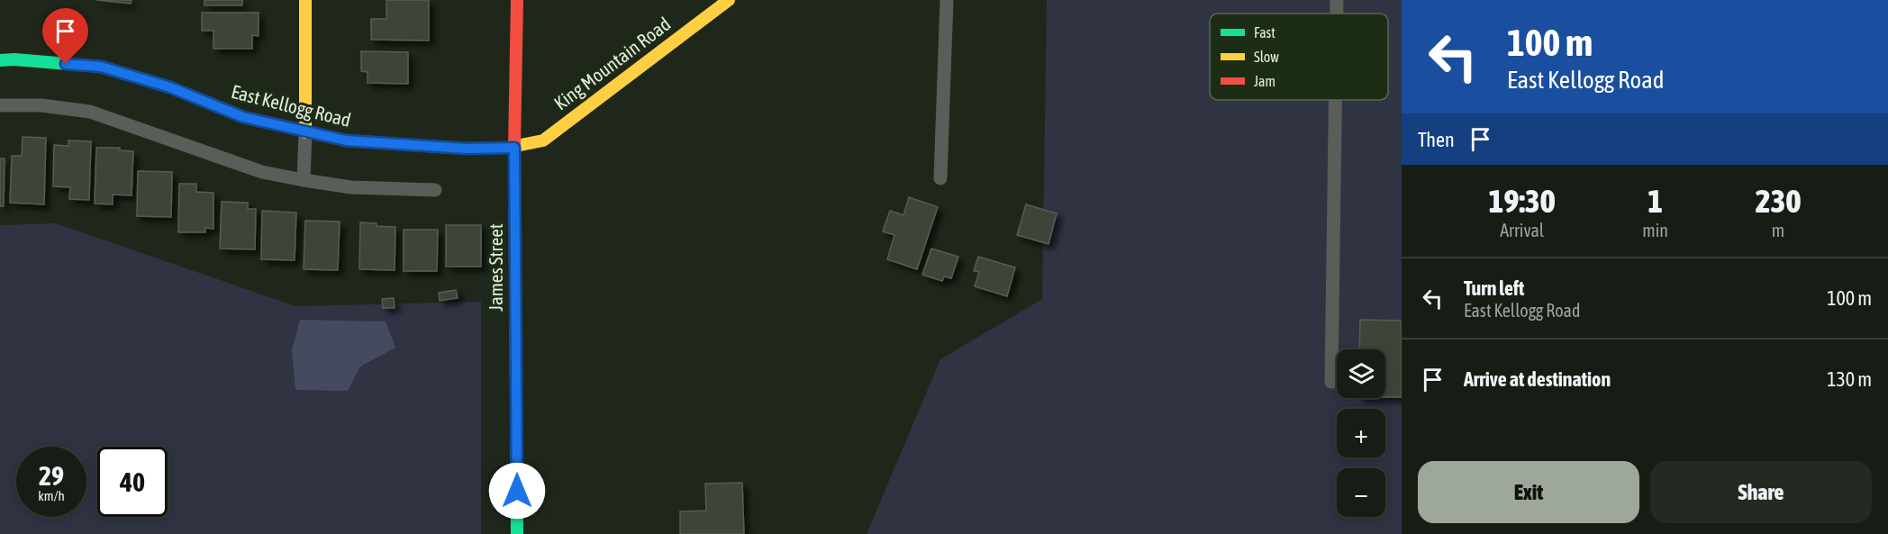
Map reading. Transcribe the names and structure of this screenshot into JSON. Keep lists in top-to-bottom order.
{
  "streets": {
    "street": ["King Mountain Road", "East Kellogg Road", "James Street"]
  },
  "crossings": [
    ["King Mountain Road", "East Kellogg Road"],
    ["King Mountain Road", "James Street"],
    ["East Kellogg Road", "James Street"]
  ],
  "legend": ["Fast", "Slow", "Jam"],
  "page": {
    "turn": ["100 m", "East Kellogg Road"],
    "then": "Then",
    "eta": [
      "19:30",
      "Arrival",
      "1",
      "min",
      "230",
      "m"
    ],
    "list": [
      {
        "name": "Turn left",
        "note": "East Kellogg Road",
        "value": "100 m"
      },
      {
        "name": "Arrive at destination",
        "value": "130 m"
      }
    ],
    "map_buttons": ["+", "−"],
    "speed": "29 km/h",
    "limit": "40",
    "buttons": ["Exit", "Share"]
  }
}
